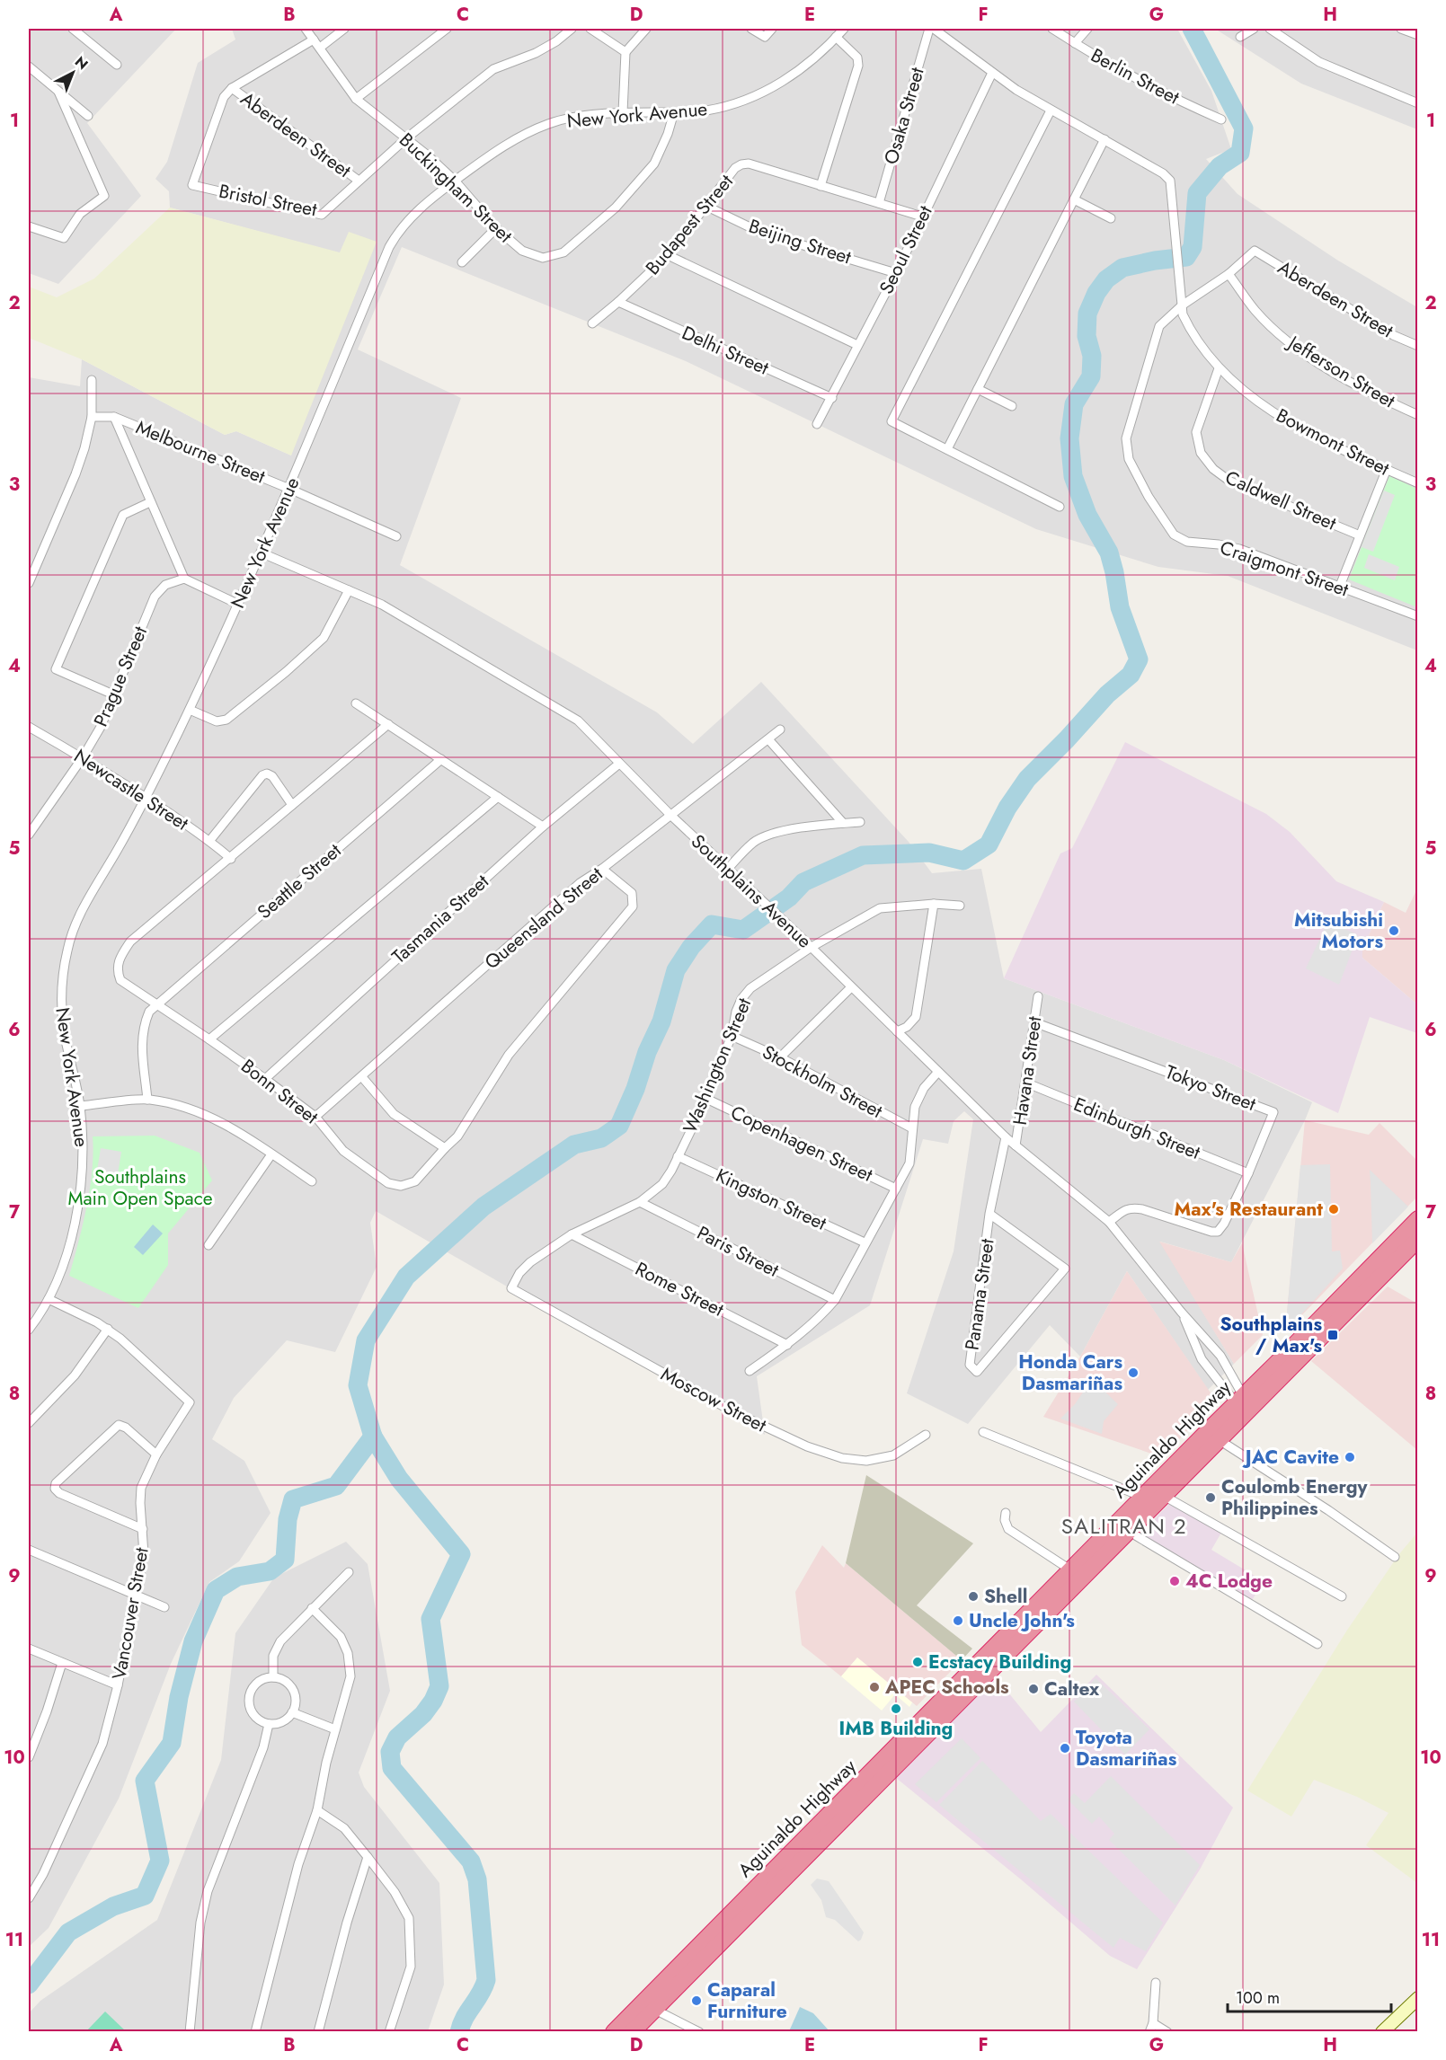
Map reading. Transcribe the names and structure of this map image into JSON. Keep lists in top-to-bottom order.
{
  "streets": {
    "highway": ["Aguinaldo Highway"],
    "street": [
      "Berlin Street",
      "New York Avenue",
      "Osaka Street",
      "Aberdeen Street",
      "Buckingham Street",
      "Bristol Street",
      "Budapest Street",
      "Beijing Street",
      "Seoul Street",
      "Delhi Street",
      "Jefferson Street",
      "Bowmont Street",
      "Melbourne Street",
      "Caldwell Street",
      "Craigmont Street",
      "Prague Street",
      "Newcastle Street",
      "Seattle Street",
      "Southplains Avenue",
      "Queensland Street",
      "Tasmania Street",
      "Washington Street",
      "Havana Street",
      "Stockholm Street",
      "Tokyo Street",
      "Bonn Street",
      "Edinburgh Street",
      "Copenhagen Street",
      "Kingston Street",
      "Paris Street",
      "Rome Street",
      "Panama Street",
      "Moscow Street",
      "Vancouver Street"
    ]
  },
  "crossings": [
    ["New York Avenue", "Buckingham Street"],
    ["New York Avenue", "Melbourne Street"],
    ["New York Avenue", "Newcastle Street"],
    ["New York Avenue", "Southplains Avenue"],
    ["New York Avenue", "Vancouver Street"],
    ["Osaka Street", "Budapest Street"],
    ["Aberdeen Street", "Bristol Street"],
    ["Aberdeen Street", "Craigmont Street"],
    ["Buckingham Street", "Bristol Street"],
    ["Budapest Street", "Beijing Street"],
    ["Budapest Street", "Seoul Street"],
    ["Budapest Street", "Delhi Street"],
    ["Beijing Street", "Seoul Street"],
    ["Seoul Street", "Delhi Street"],
    ["Seoul Street", "Bowmont Street"],
    ["Jefferson Street", "Craigmont Street"],
    ["Bowmont Street", "Caldwell Street"],
    ["Bowmont Street", "Craigmont Street"],
    ["Prague Street", "Newcastle Street"],
    ["Newcastle Street", "Bonn Street"],
    ["Seattle Street", "Bonn Street"],
    ["Southplains Avenue", "Queensland Street"],
    ["Southplains Avenue", "Tasmania Street"],
    ["Southplains Avenue", "Washington Street"],
    ["Southplains Avenue", "Havana Street"],
    ["Southplains Avenue", "Tokyo Street"],
    ["Southplains Avenue", "Aguinaldo Highway"],
    ["Queensland Street", "Bonn Street"],
    ["Tasmania Street", "Bonn Street"],
    ["Washington Street", "Stockholm Street"],
    ["Washington Street", "Copenhagen Street"],
    ["Washington Street", "Kingston Street"],
    ["Washington Street", "Paris Street"],
    ["Washington Street", "Rome Street"],
    ["Washington Street", "Moscow Street"],
    ["Havana Street", "Tokyo Street"],
    ["Havana Street", "Edinburgh Street"],
    ["Tokyo Street", "Edinburgh Street"]
  ],
  "districts": ["SALITRAN 2"],
  "parks": ["Southplains Main Open Space"],
  "places": {
    "other": [
      "Mitsubishi Motors",
      "Max's Restaurant",
      "Honda Cars Dasmariñas",
      "JAC Cavite",
      "Coulomb Energy Philippines",
      "4C Lodge",
      "Shell",
      "Uncle John's",
      "Ecstacy Building",
      "APEC Schools",
      "Caltex",
      "IMB Building",
      "Toyota Dasmariñas",
      "Caparal Furniture"
    ],
    "transit": ["Southplains / Max's"]
  },
  "scale_bar": "100 m",
  "north": "top right",
  "grid": {
    "columns": [
      "A",
      "B",
      "C",
      "D",
      "E",
      "F",
      "G",
      "H"
    ],
    "rows": [
      "1",
      "2",
      "3",
      "4",
      "5",
      "6",
      "7",
      "8",
      "9",
      "10",
      "11"
    ]
  }
}
